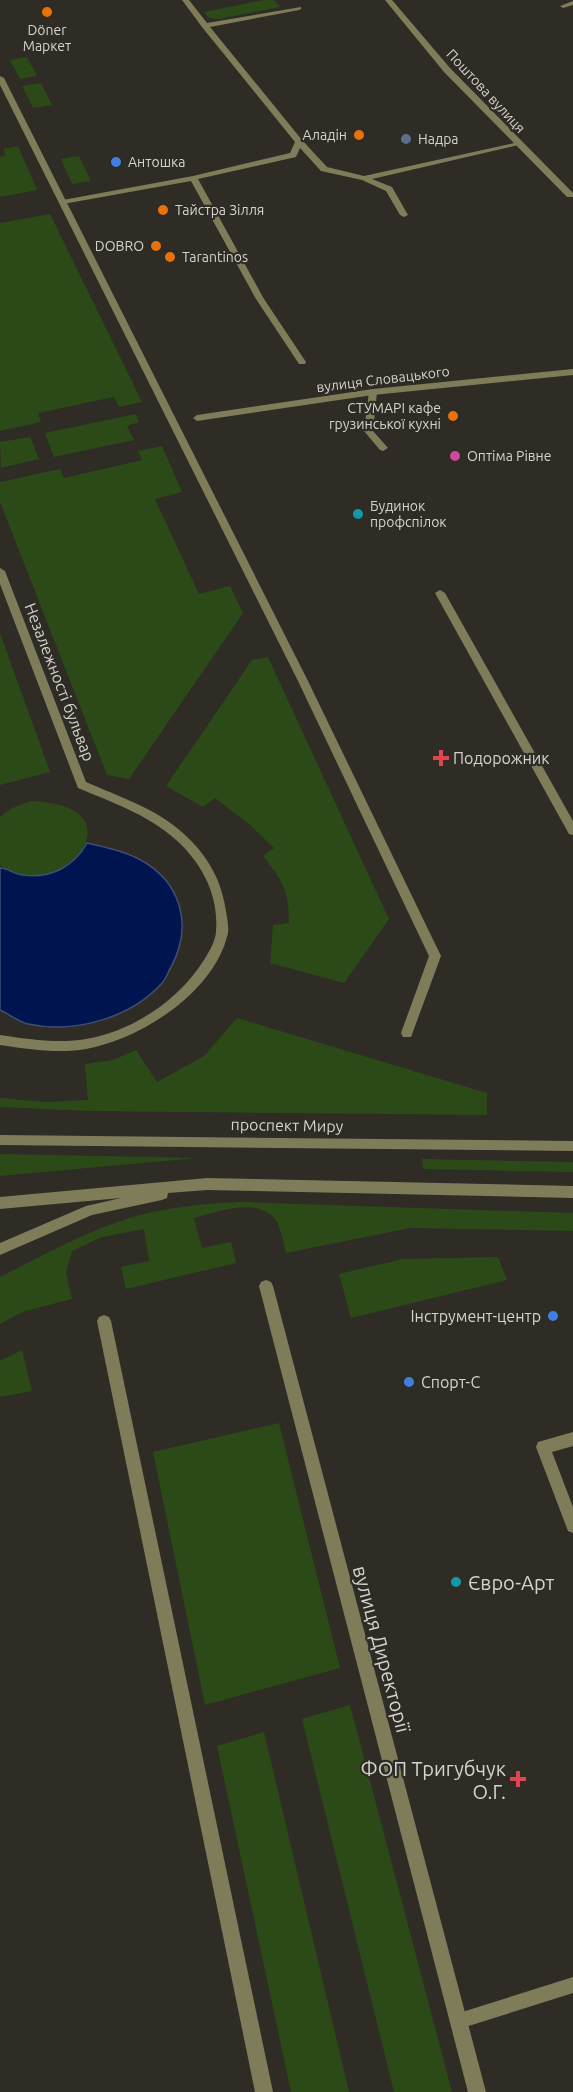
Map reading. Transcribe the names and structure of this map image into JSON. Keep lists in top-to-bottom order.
{
  "streets": {
    "street": [
      "Поштова вулиця",
      "вулиця Словацького",
      "Незалежності бульвар",
      "проспект Миру",
      "вулиця Директорії"
    ]
  },
  "places": {
    "other": [
      "Döner Маркет",
      "Аладін",
      "Надра",
      "Антошка",
      "Тайстра Зілля",
      "DOBRO",
      "Tarantinos",
      "СТУМАРІ кафе грузинської кухні",
      "Оптіма Рівне",
      "Будинок профспілок",
      "Інструмент-центр",
      "Спорт-С",
      "Євро-Арт"
    ],
    "health": ["Подорожник", "ФОП Тригубчук О.Г."]
  }
}
